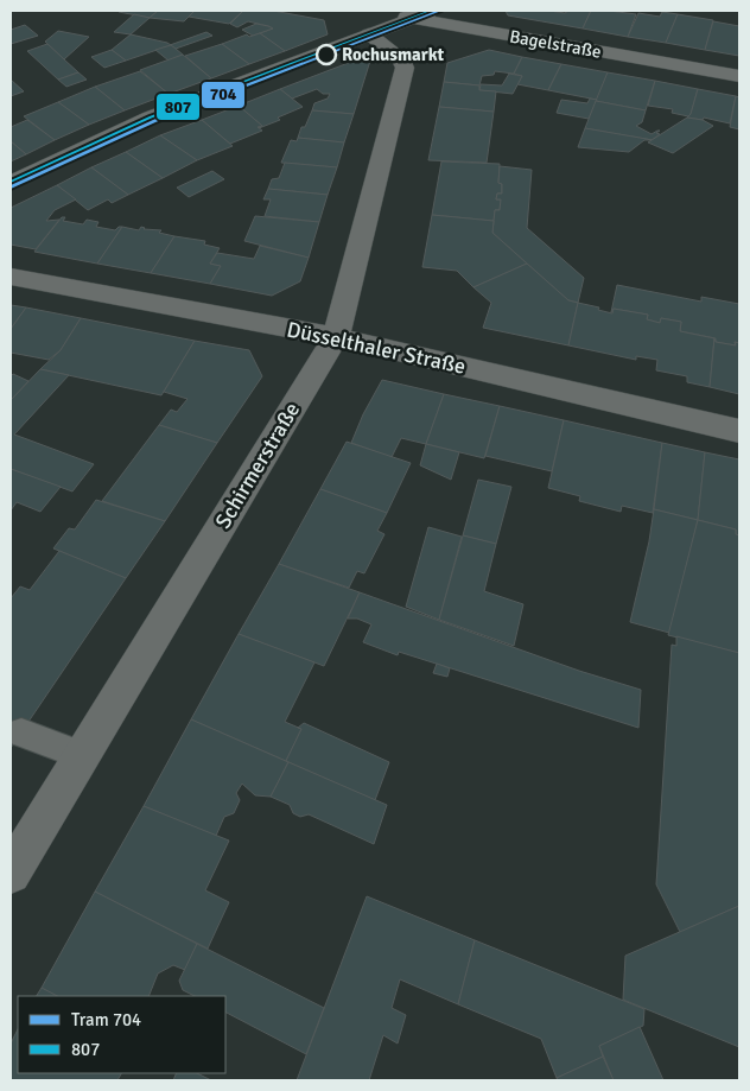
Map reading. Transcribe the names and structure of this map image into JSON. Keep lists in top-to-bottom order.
{
  "streets": {
    "street": ["Bagelstraße", "Düsselthaler Straße", "Schirmerstraße"]
  },
  "crossings": [
    ["Düsselthaler Straße", "Schirmerstraße"]
  ],
  "places": ["Rochusmarkt"],
  "lines": ["tram line 704", "transit line 807"],
  "legend": ["Tram 704", "807"]
}
